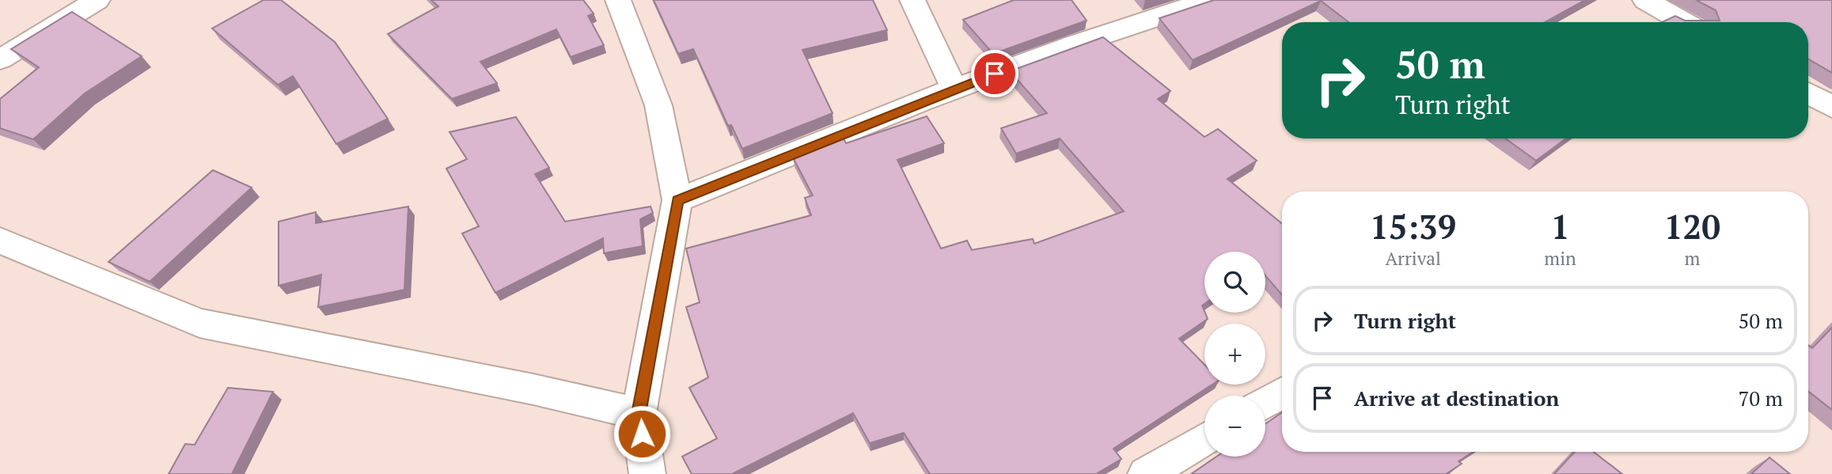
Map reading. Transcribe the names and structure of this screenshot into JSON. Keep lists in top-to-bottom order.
{
  "page": {
    "turn": ["50 m", "Turn right"],
    "eta": [
      "15:39",
      "Arrival",
      "1",
      "min",
      "120",
      "m"
    ],
    "map_buttons": ["+", "−"],
    "list": [
      {
        "name": "Turn right",
        "value": "50 m"
      },
      {
        "name": "Arrive at destination",
        "value": "70 m"
      }
    ]
  }
}
